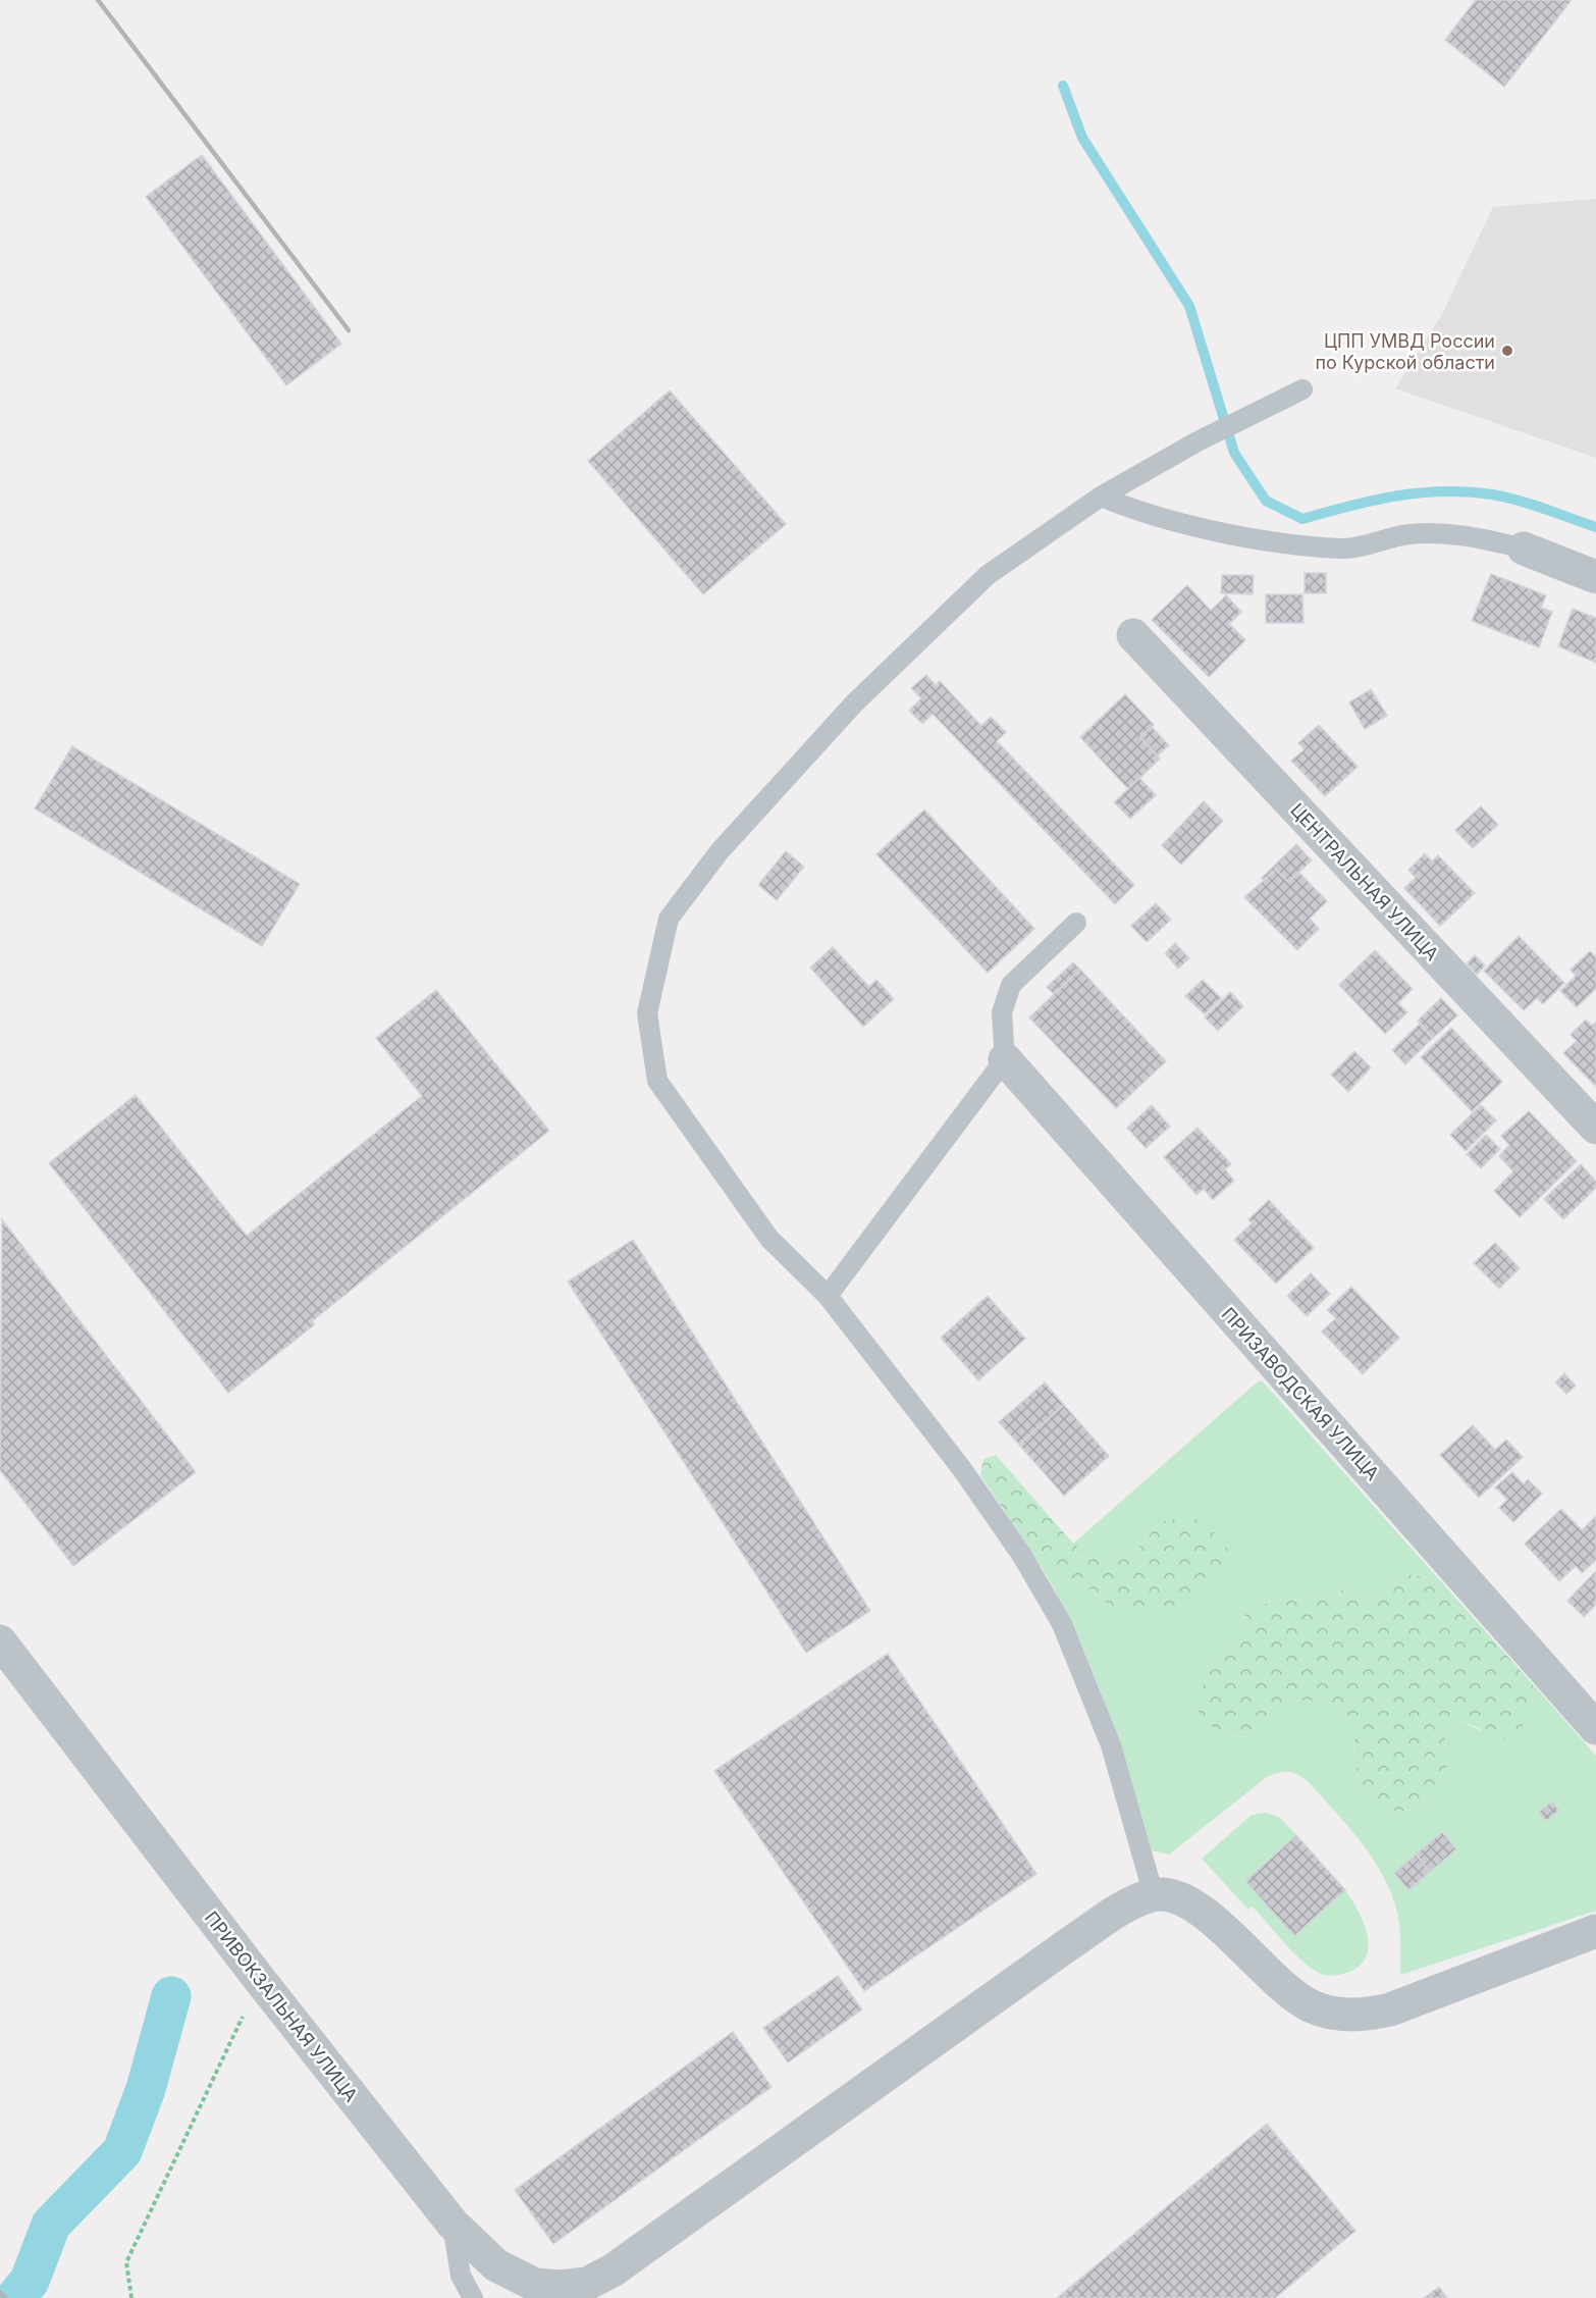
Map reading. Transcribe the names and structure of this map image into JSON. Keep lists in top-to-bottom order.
{
  "streets": {
    "street": ["ЦЕНТРАЛЬНАЯ УЛИЦА", "ПРИЗАВОДСКАЯ УЛИЦА", "ПРИВОКЗАЛЬНАЯ УЛИЦА"]
  },
  "places": ["ЦПП УМВД России по Курской области"]
}
